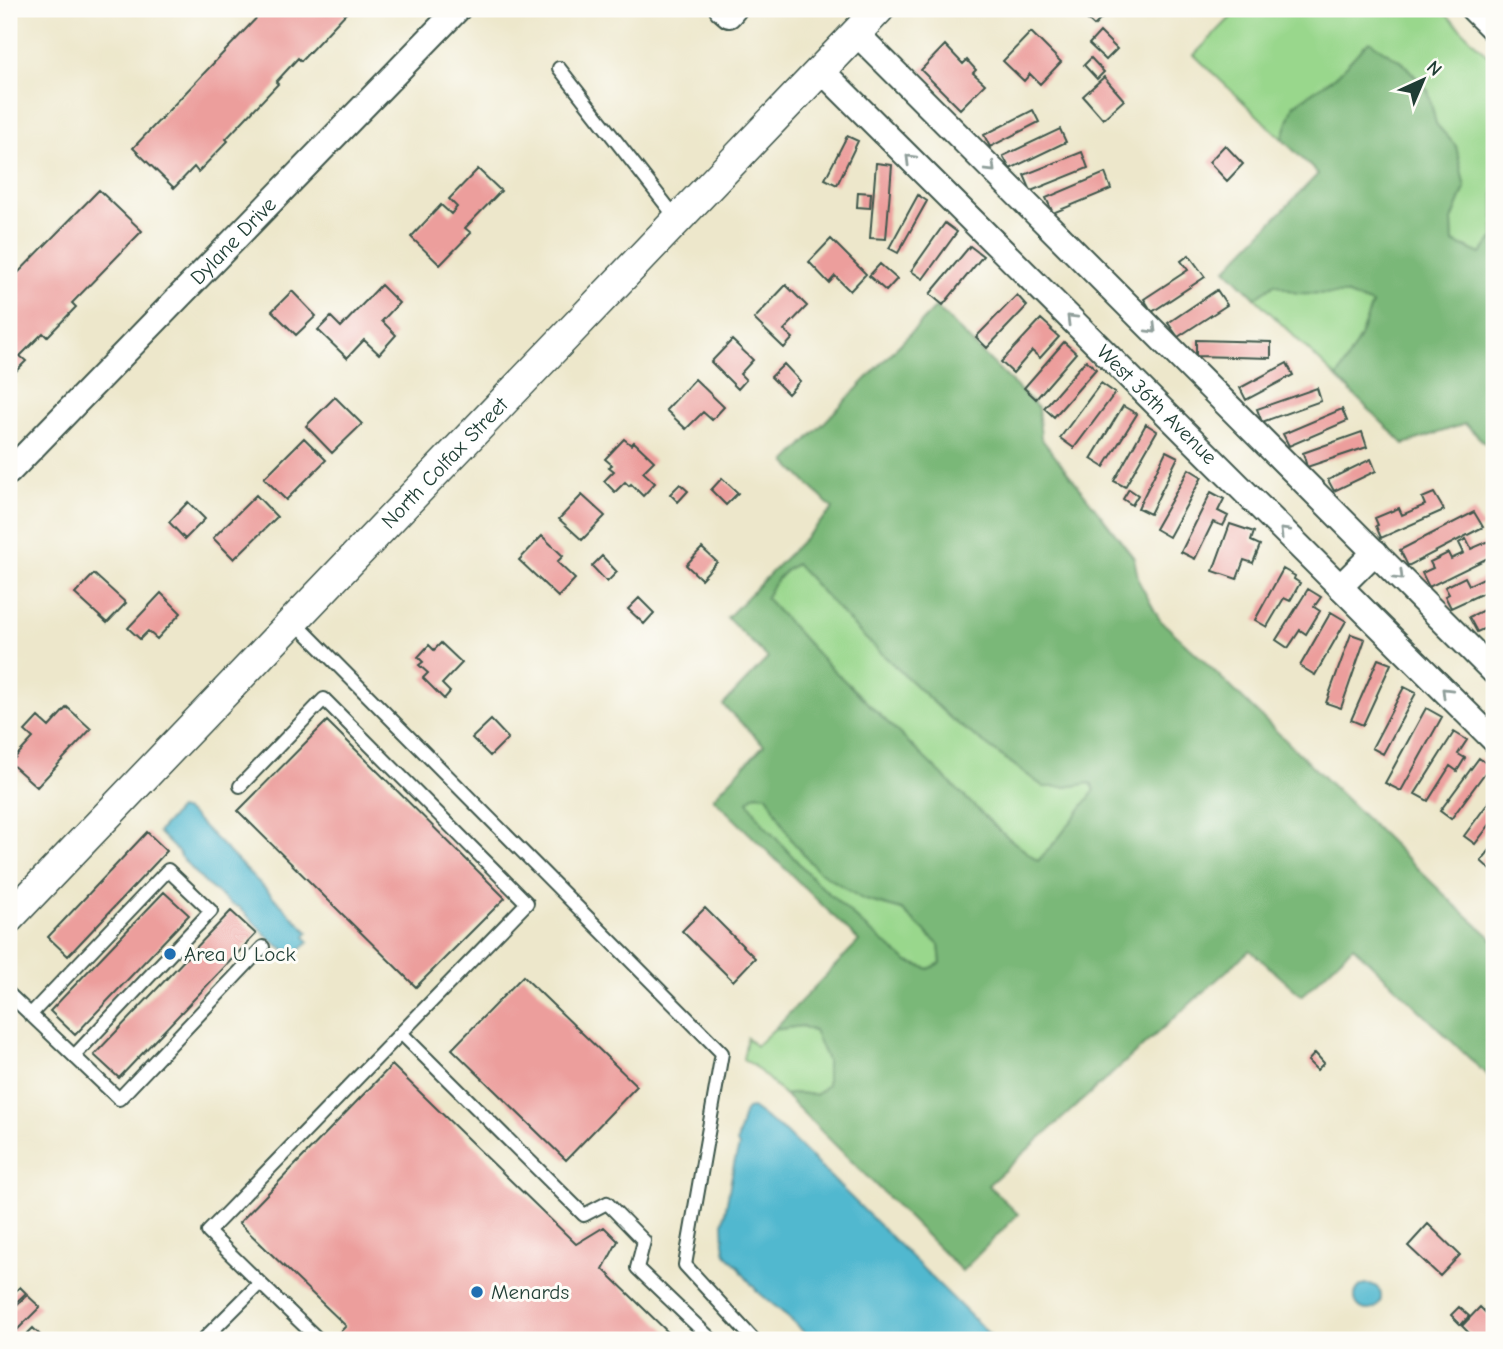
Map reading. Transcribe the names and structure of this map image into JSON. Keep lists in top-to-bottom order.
{
  "streets": {
    "street": ["Dylane Drive", "West 36th Avenue", "North Colfax Street"]
  },
  "crossings": [
    ["West 36th Avenue", "North Colfax Street"]
  ],
  "places": ["Area U Lock", "Menards"],
  "north": "top right"
}
